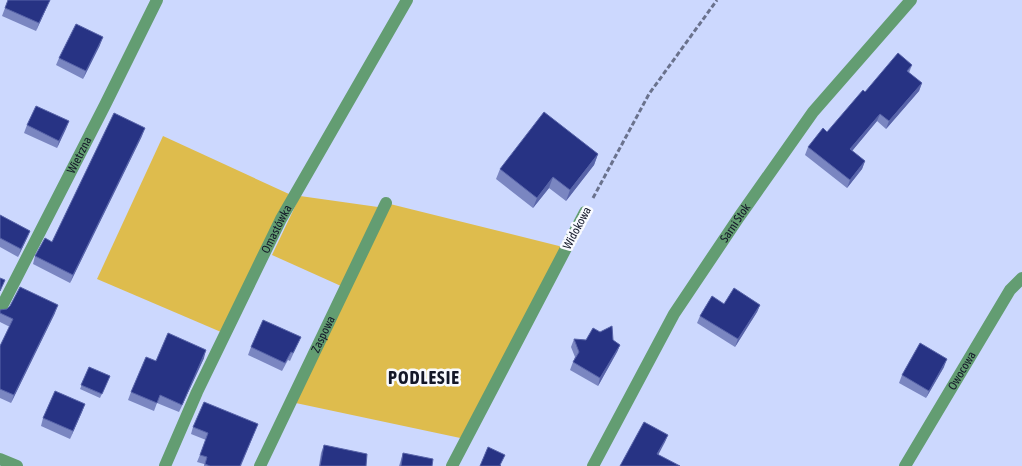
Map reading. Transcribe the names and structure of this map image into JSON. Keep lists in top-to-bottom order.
{
  "streets": {
    "street": [
      "Wietrzna",
      "Sarni Stok",
      "Omastówka",
      "Widokowa",
      "Zaspowa",
      "Owocowa"
    ]
  },
  "districts": ["PODLESIE"]
}
